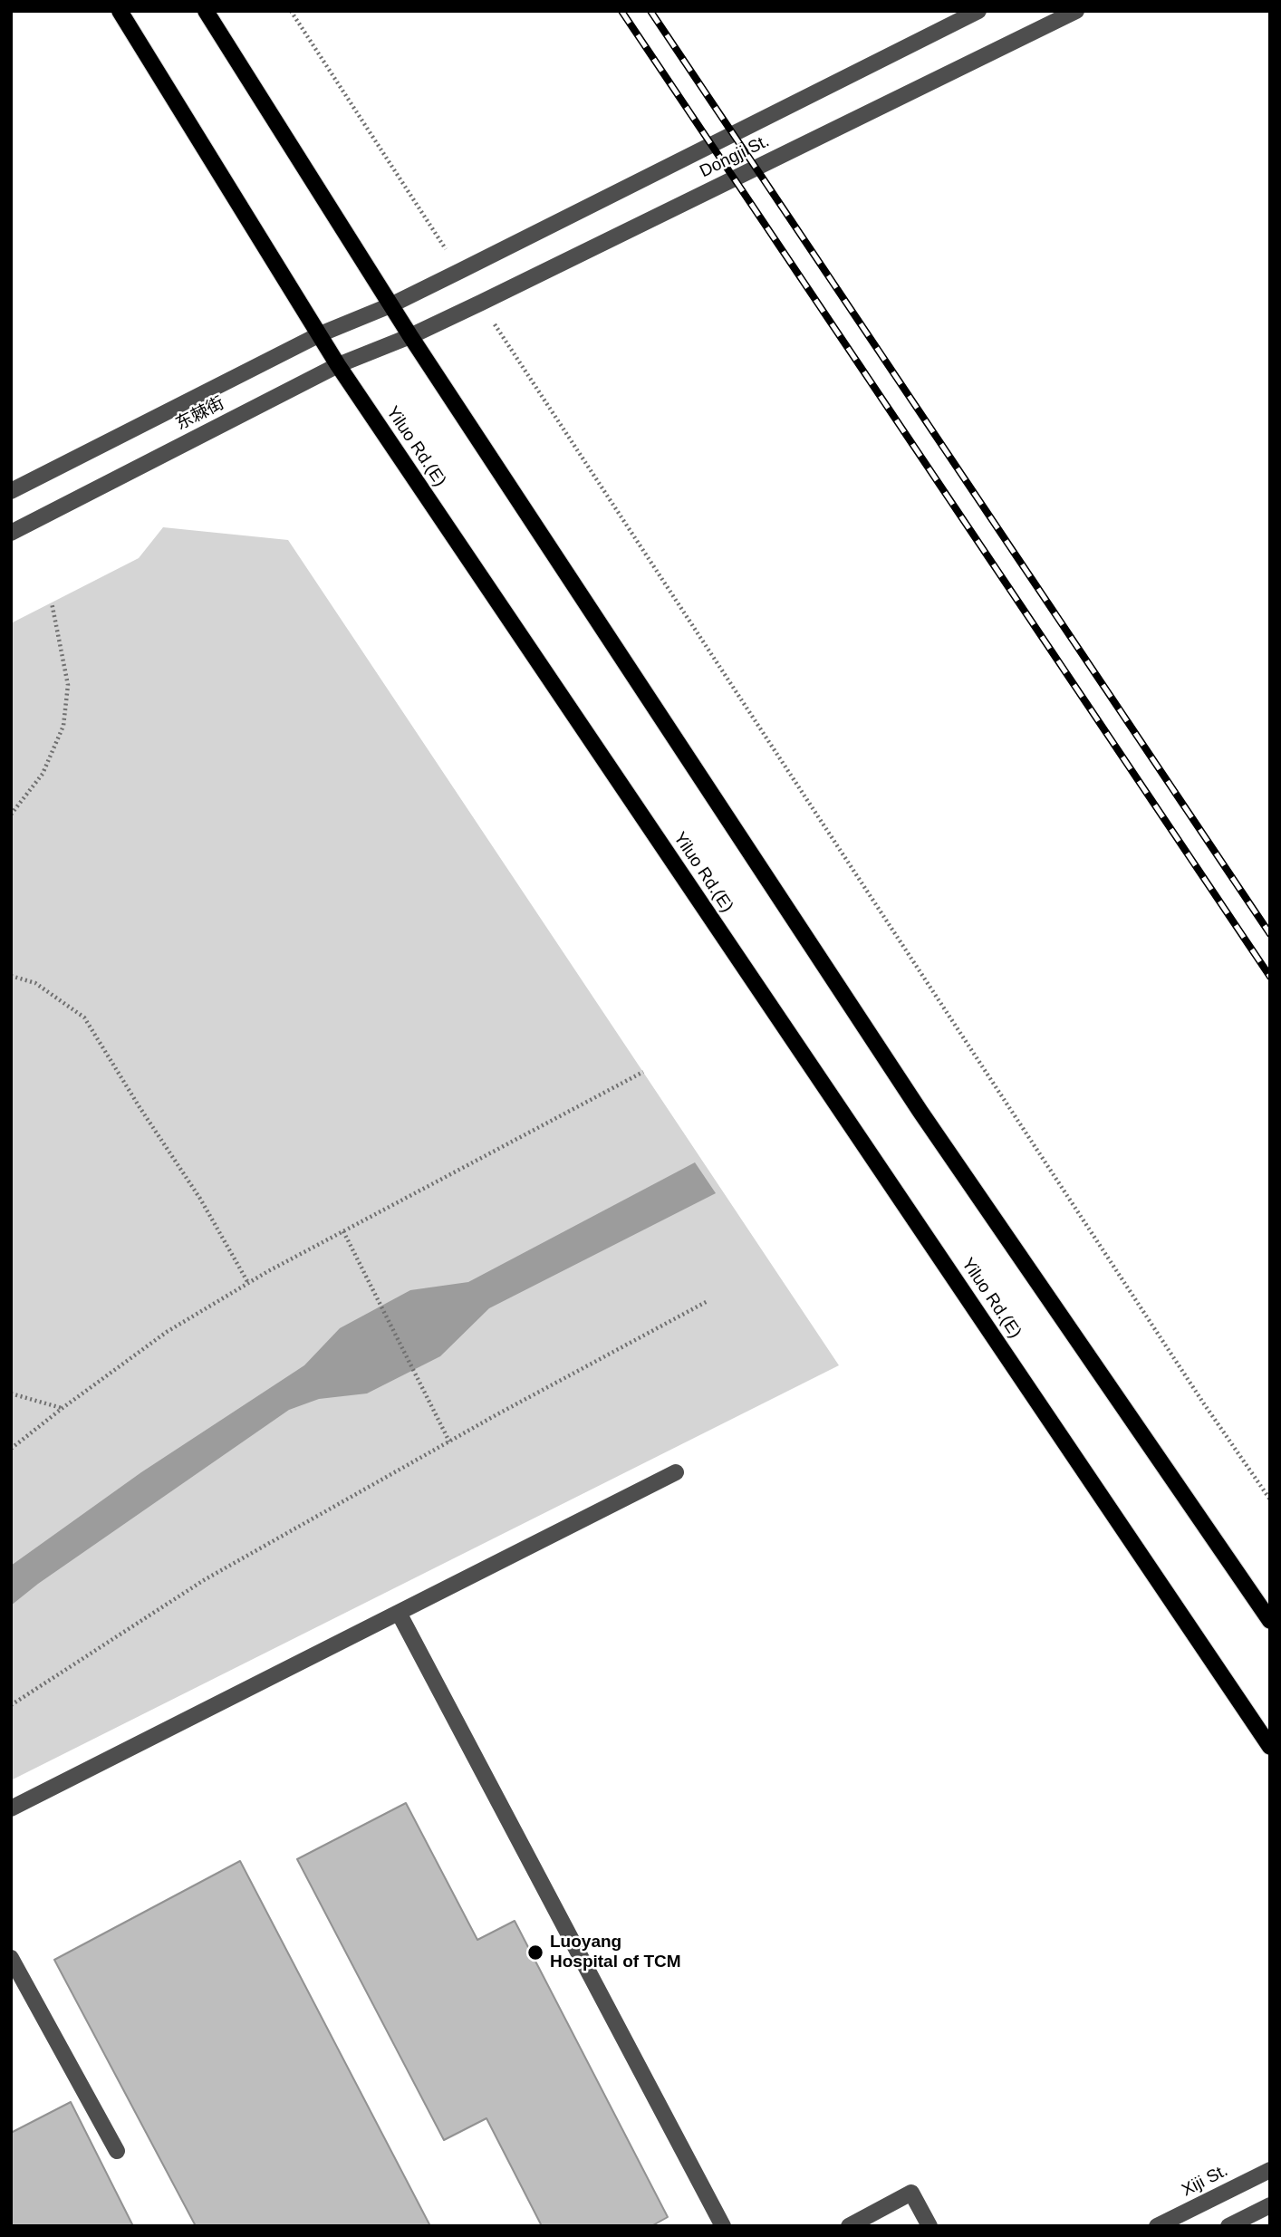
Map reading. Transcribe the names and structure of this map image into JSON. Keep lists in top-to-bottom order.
{
  "streets": {
    "main road": ["Yiluo Rd.(E)"],
    "street": ["Dongji St.", "东棘街", "Xiji St."]
  },
  "crossings": [
    ["Dongji St.", "东棘街"],
    ["Dongji St.", "Yiluo Rd.(E)"],
    ["东棘街", "Yiluo Rd.(E)"]
  ],
  "places": ["Luoyang Hospital of TCM"]
}
